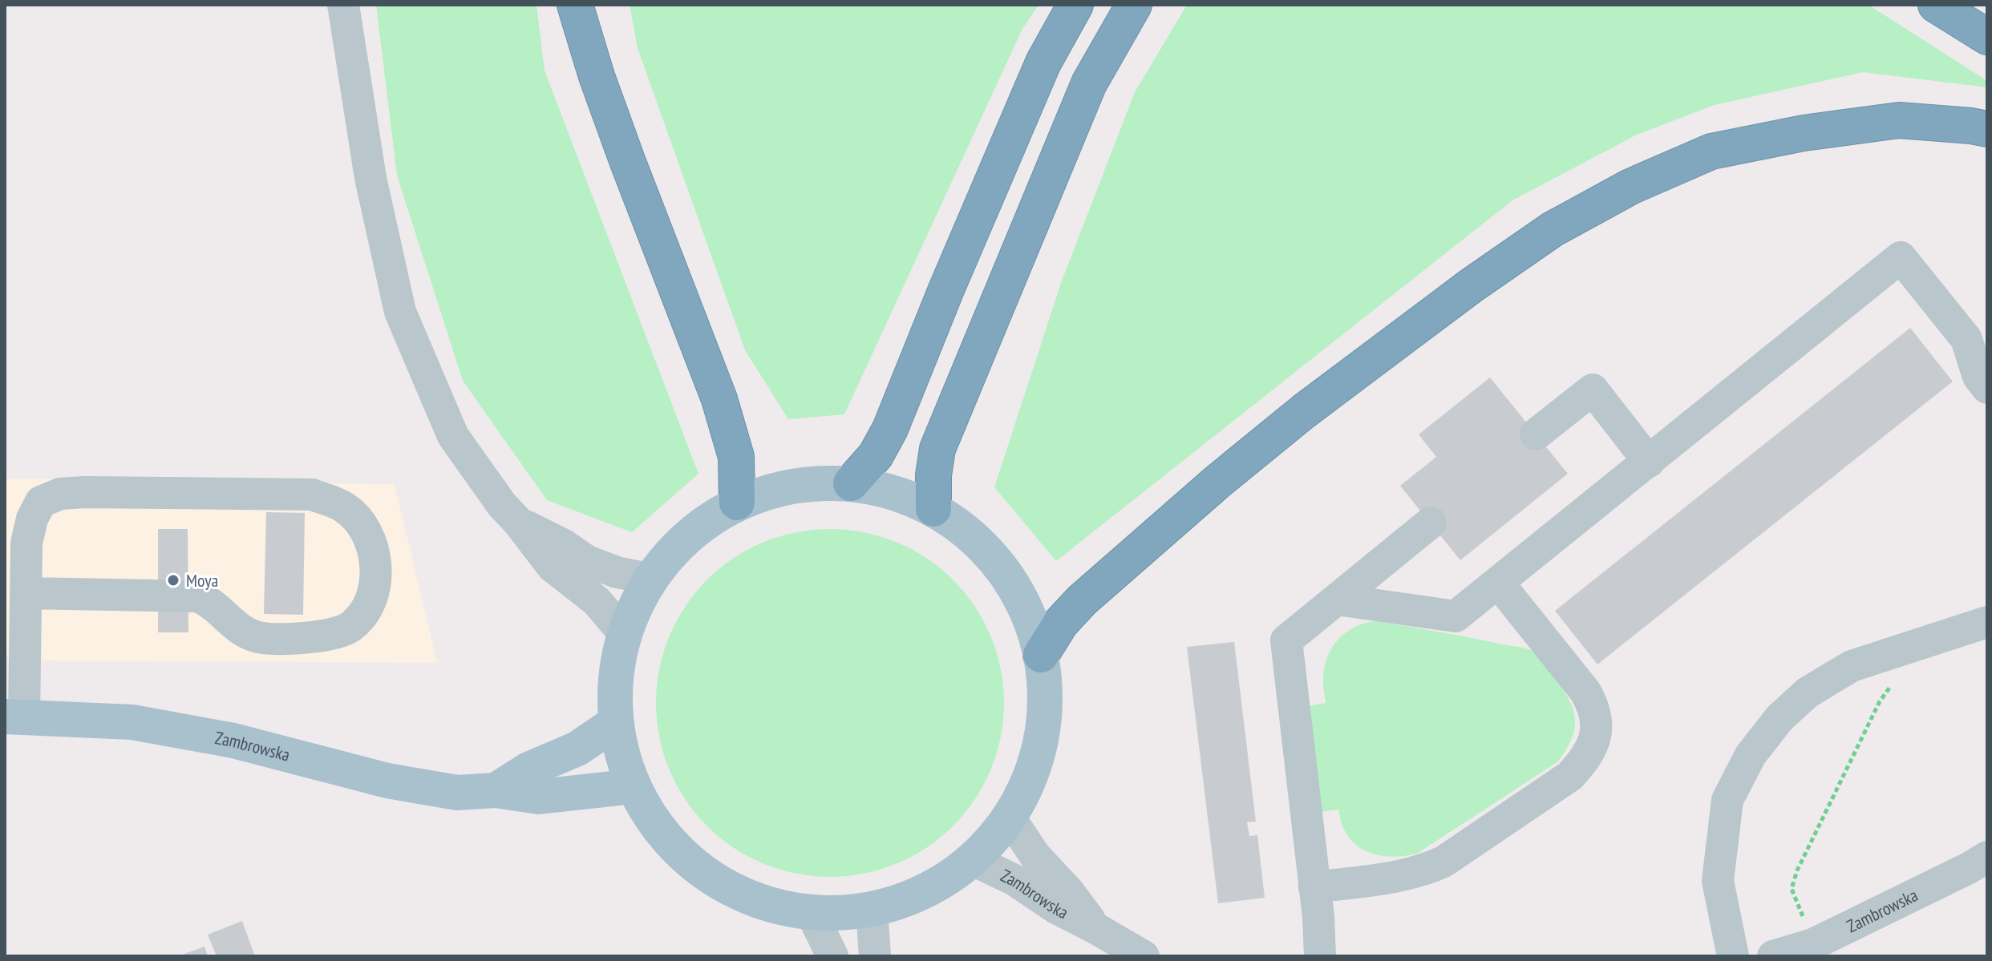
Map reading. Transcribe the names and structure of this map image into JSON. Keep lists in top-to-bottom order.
{
  "streets": {
    "main road": ["Zambrowska"]
  },
  "places": ["Moya"]
}
